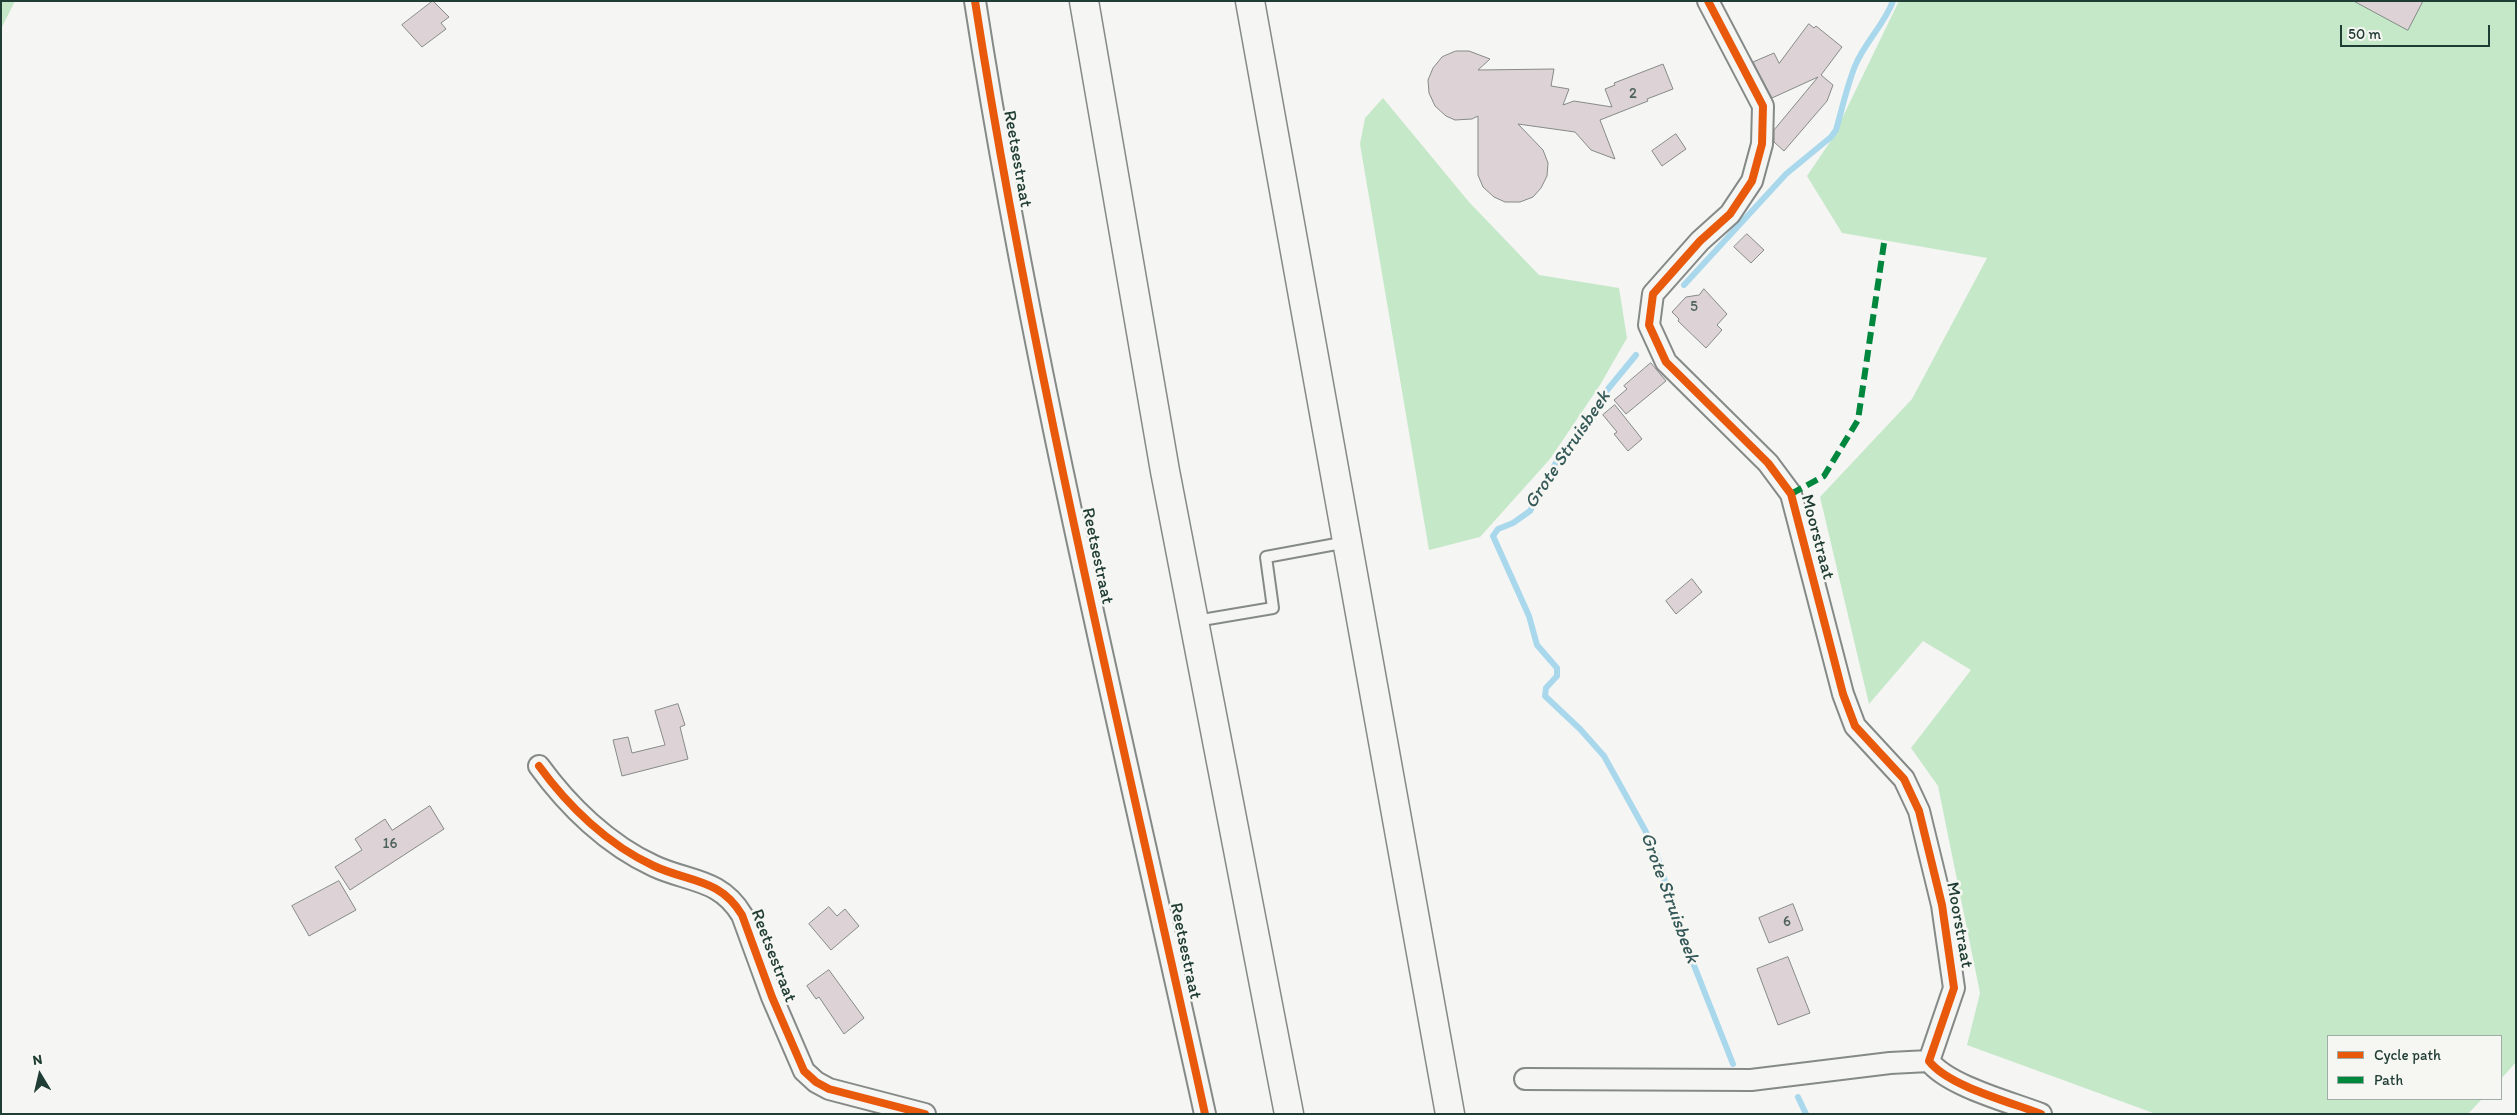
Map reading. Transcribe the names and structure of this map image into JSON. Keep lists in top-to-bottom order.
{
  "streets": {
    "street": ["Reetsestraat", "Moorstraat"]
  },
  "water": ["Grote Struisbeek"],
  "house_numbers": [
    "2",
    "5",
    "16",
    "6"
  ],
  "legend": ["Cycle path", "Path"],
  "scale_bar": "50 m",
  "north": "top"
}
